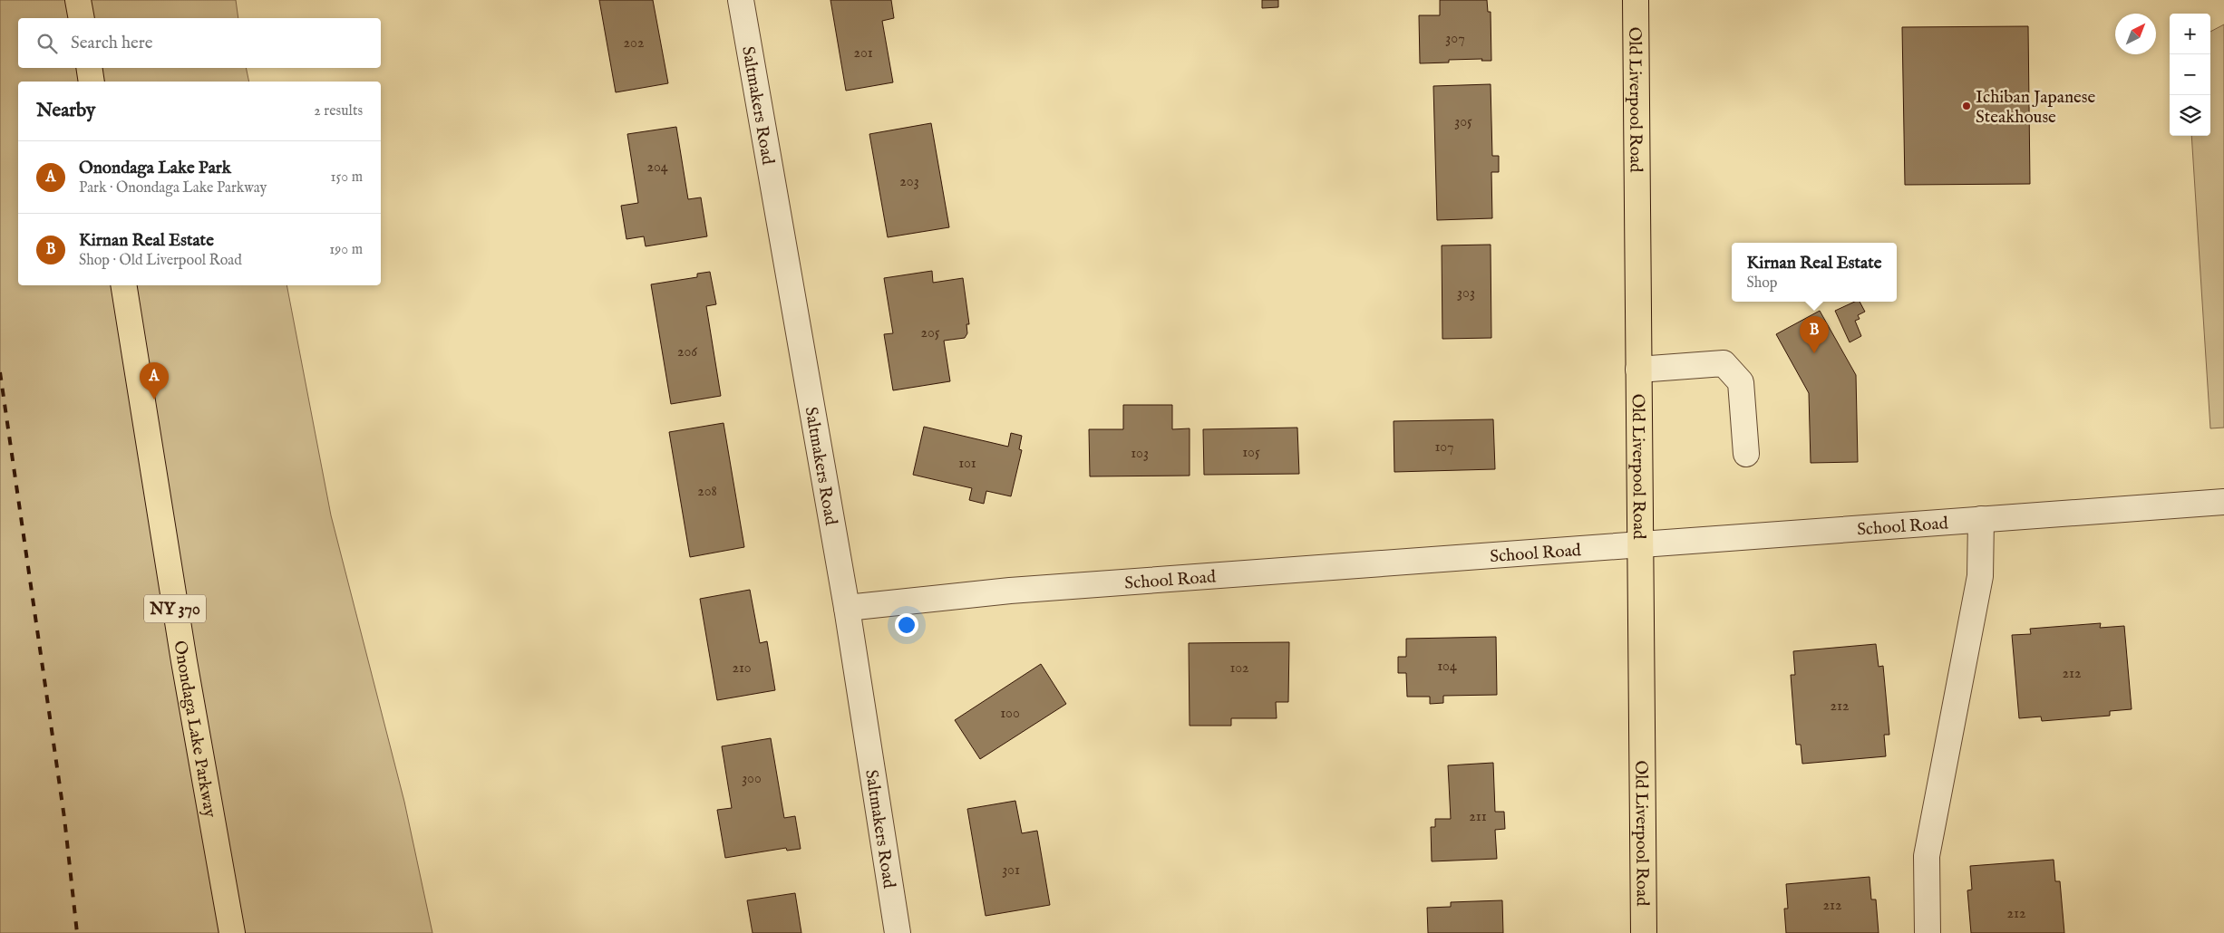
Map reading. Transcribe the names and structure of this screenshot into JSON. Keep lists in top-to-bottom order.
{
  "streets": {
    "main road": ["Old Liverpool Road", "NY 370", "Onondaga Lake Parkway"],
    "street": ["Saltmakers Road", "School Road"]
  },
  "crossings": [
    ["Old Liverpool Road", "School Road"],
    ["Saltmakers Road", "School Road"]
  ],
  "places": ["Ichiban Japanese Steakhouse"],
  "house_numbers": [
    "307",
    "202",
    "201",
    "305",
    "204",
    "203",
    "303",
    "205",
    "206",
    "107",
    "105",
    "103",
    "101",
    "208",
    "104",
    "210",
    "102",
    "212",
    "212",
    "100",
    "300",
    "211",
    "301",
    "212",
    "212"
  ],
  "north": "top right",
  "page": {
    "map_buttons": ["+", "−"],
    "search": "Search here",
    "heading": ["Nearby", "2 results"],
    "list": [
      {
        "mark": "A",
        "name": "Onondaga Lake Park",
        "note": "Park · Onondaga Lake Parkway",
        "value": "150 m"
      },
      {
        "mark": "B",
        "name": "Kirnan Real Estate",
        "note": "Shop · Old Liverpool Road",
        "value": "190 m"
      }
    ],
    "popup": ["Kirnan Real Estate", "Shop"],
    "pins": ["B", "A"]
  }
}
